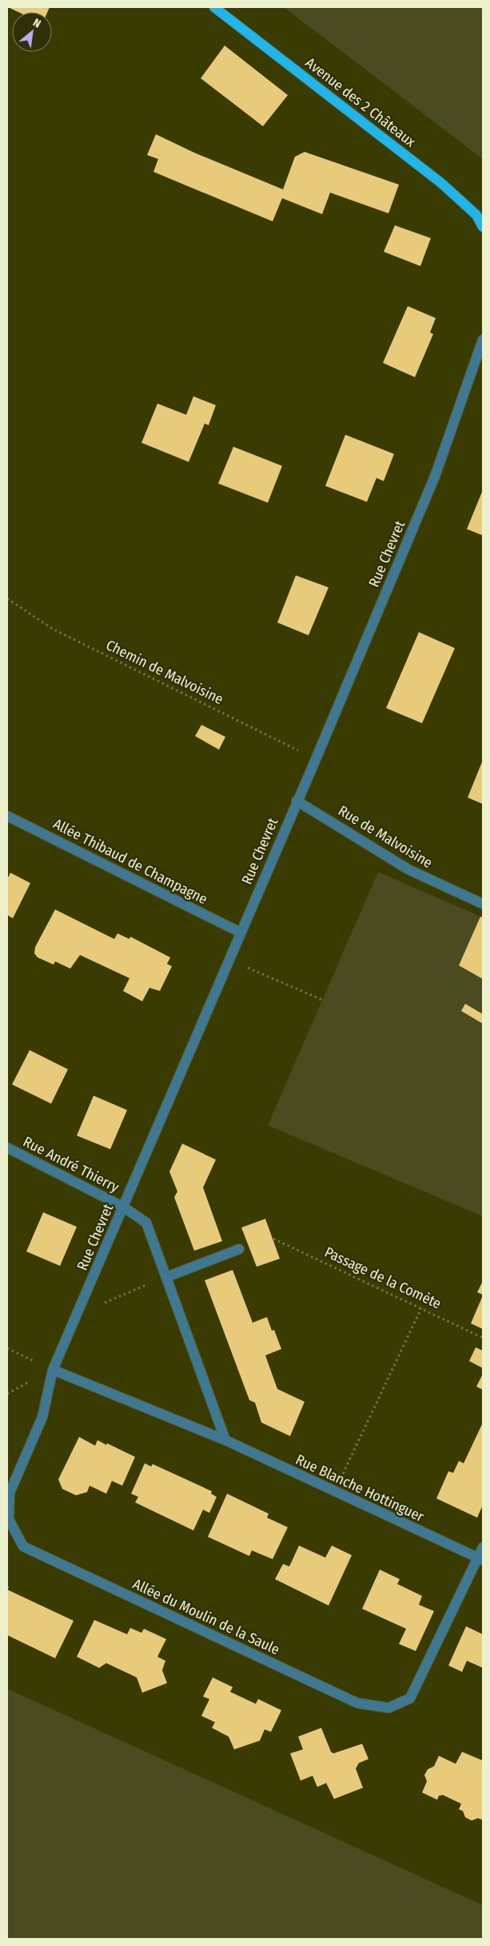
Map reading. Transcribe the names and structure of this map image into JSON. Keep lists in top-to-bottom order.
{
  "streets": {
    "main road": ["Avenue des 2 Châteaux"],
    "street": [
      "Rue Chevret",
      "Rue de Malvoisine",
      "Allée Thibaud de Champagne",
      "Rue André Thierry",
      "Rue Blanche Hottinguer",
      "Allée du Moulin de la Saule"
    ],
    "path": ["Chemin de Malvoisine", "Passage de la Comète"]
  },
  "crossings": [
    ["Rue Chevret", "Chemin de Malvoisine"],
    ["Rue Chevret", "Rue de Malvoisine"],
    ["Rue Chevret", "Allée Thibaud de Champagne"],
    ["Rue Chevret", "Rue André Thierry"],
    ["Rue Chevret", "Rue Blanche Hottinguer"],
    ["Rue Chevret", "Allée du Moulin de la Saule"],
    ["Rue Blanche Hottinguer", "Allée du Moulin de la Saule"]
  ],
  "north": "top right"
}
